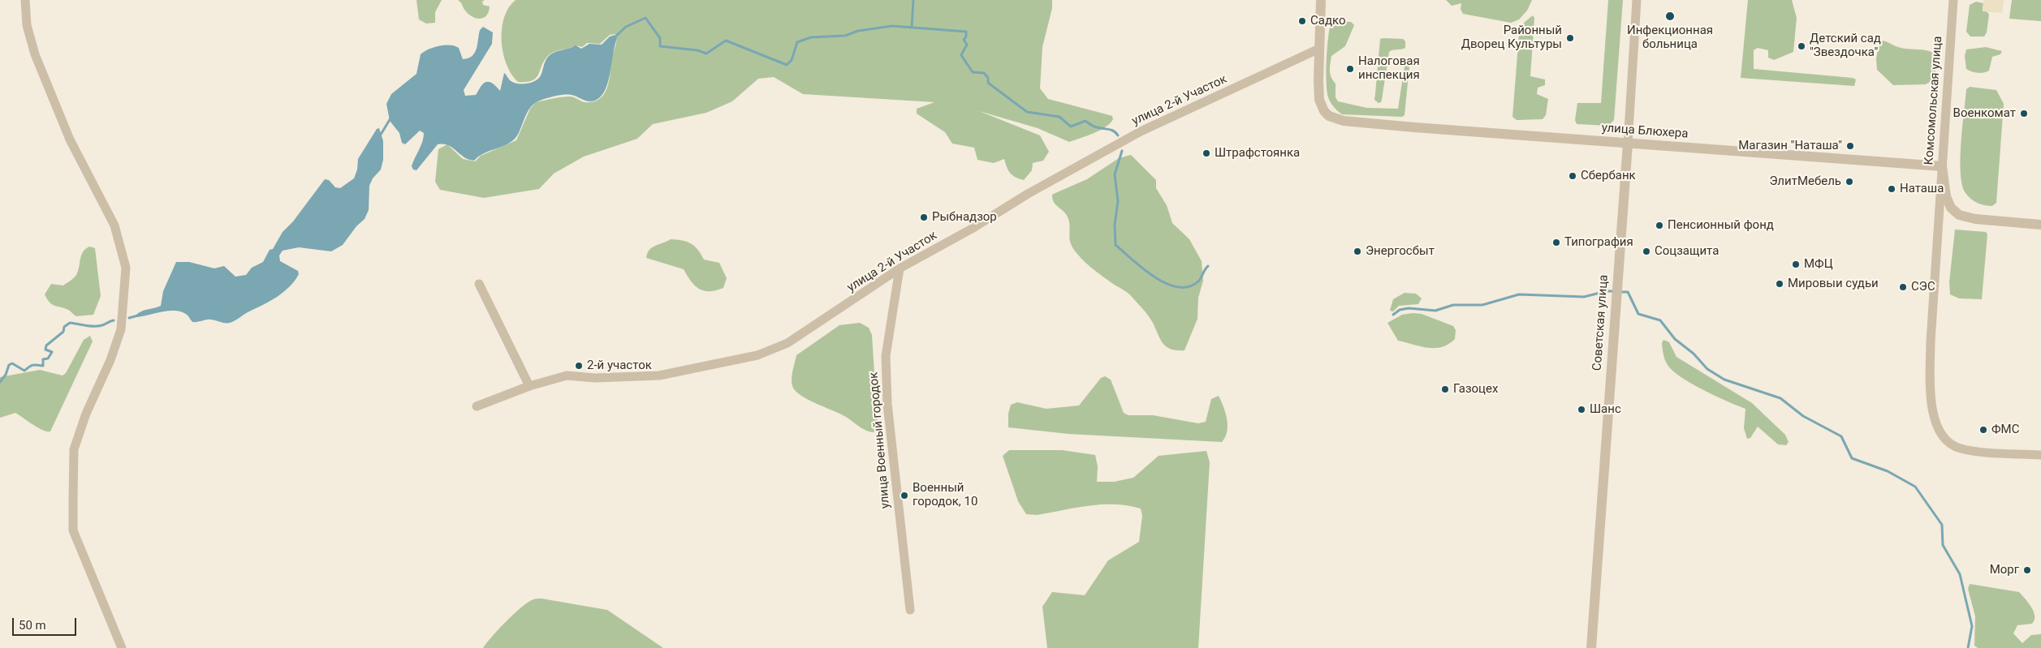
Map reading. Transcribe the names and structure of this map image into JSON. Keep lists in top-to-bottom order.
{
  "streets": {
    "street": [
      "улица 2-й Участок",
      "Комсомольская улица",
      "улица Блюхера",
      "Советская улица",
      "улица Военный городок"
    ]
  },
  "crossings": [
    ["улица 2-й Участок", "улица Блюхера"],
    ["улица 2-й Участок", "улица Военный городок"],
    ["Комсомольская улица", "улица Блюхера"],
    ["улица Блюхера", "Советская улица"]
  ],
  "places": [
    "Инфекционная больница",
    "Садко",
    "Районный Дворец Культуры",
    "Детский сад \"Звездочка\"",
    "Налоговая инспекция",
    "Военкомат",
    "Магазин \"Наташа\"",
    "Штрафстоянка",
    "Сбербанк",
    "ЭлитМебель",
    "Наташа",
    "Рыбнадзор",
    "Пенсионный фонд",
    "Типография",
    "Энергосбыт",
    "Соцзащита",
    "МФЦ",
    "Мировыи судьи",
    "СЭС",
    "2-й участок",
    "Газоцех",
    "Шанс",
    "ФМС",
    "Военный городок, 10",
    "Морг"
  ],
  "scale_bar": "50 m"
}
